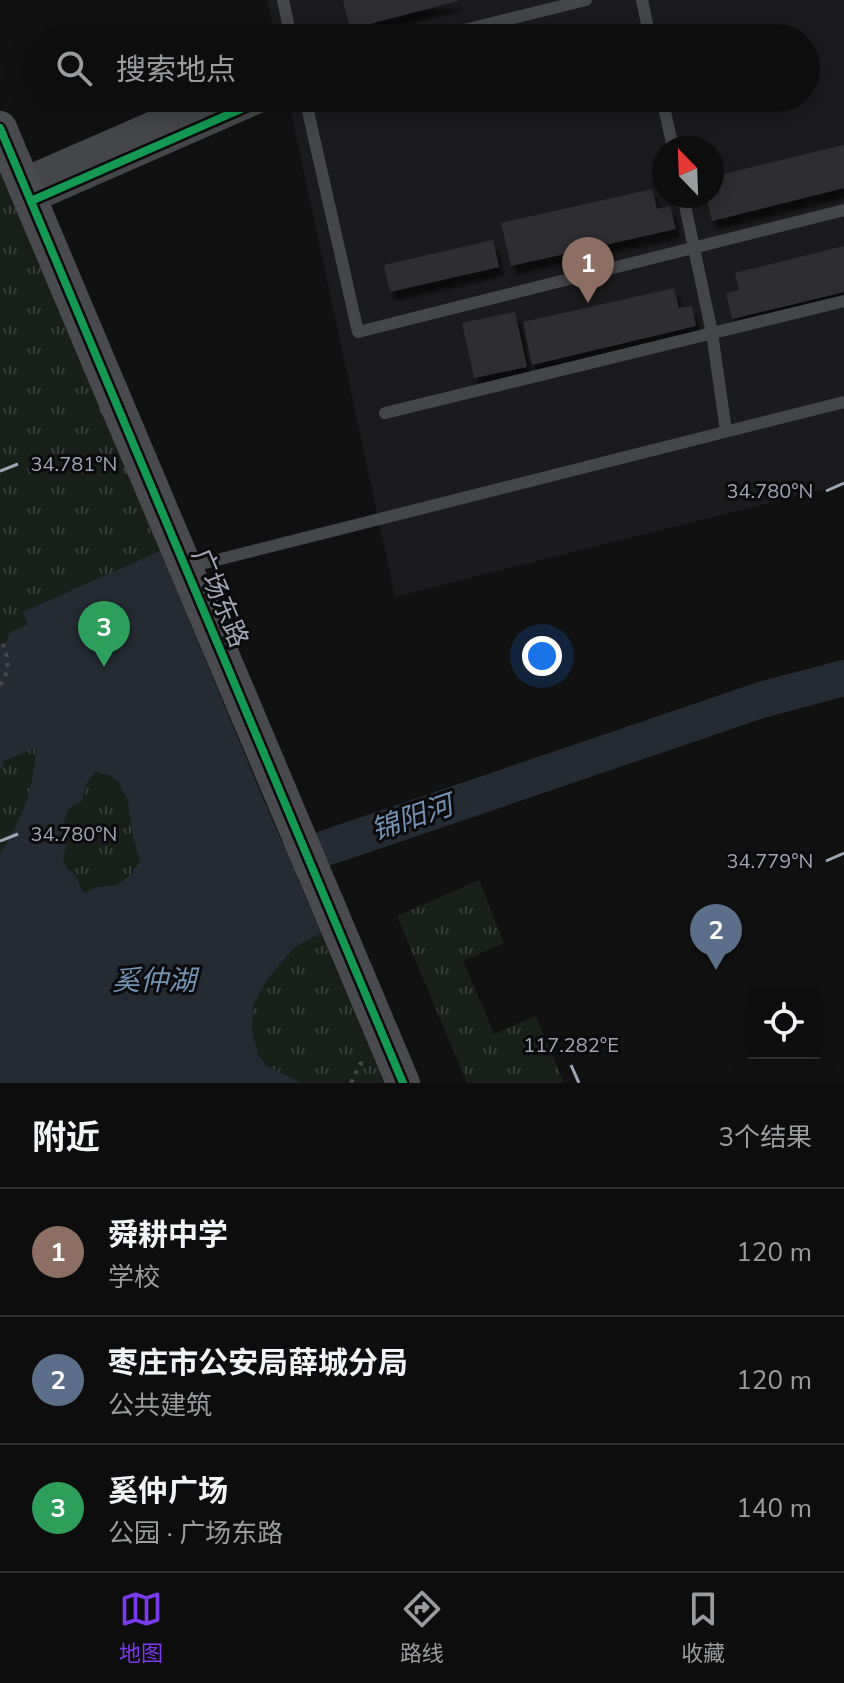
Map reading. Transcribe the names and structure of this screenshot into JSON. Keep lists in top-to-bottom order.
{
  "streets": {
    "street": ["广场东路"]
  },
  "water": ["锦阳河", "奚仲湖"],
  "north": "top left",
  "page": {
    "search": "搜索地点",
    "pins": ["1", "3", "2"],
    "heading": ["附近", "3个结果"],
    "list": [
      {
        "mark": "1",
        "name": "舜耕中学",
        "note": "学校",
        "value": "120 m"
      },
      {
        "mark": "2",
        "name": "枣庄市公安局薛城分局",
        "note": "公共建筑",
        "value": "120 m"
      },
      {
        "mark": "3",
        "name": "奚仲广场",
        "note": "公园 · 广场东路",
        "value": "140 m"
      }
    ],
    "nav": ["地图", "路线", "收藏"]
  },
  "coordinates": [
    "34.781°N",
    "34.780°N",
    "34.779°N",
    "117.282°E"
  ]
}
